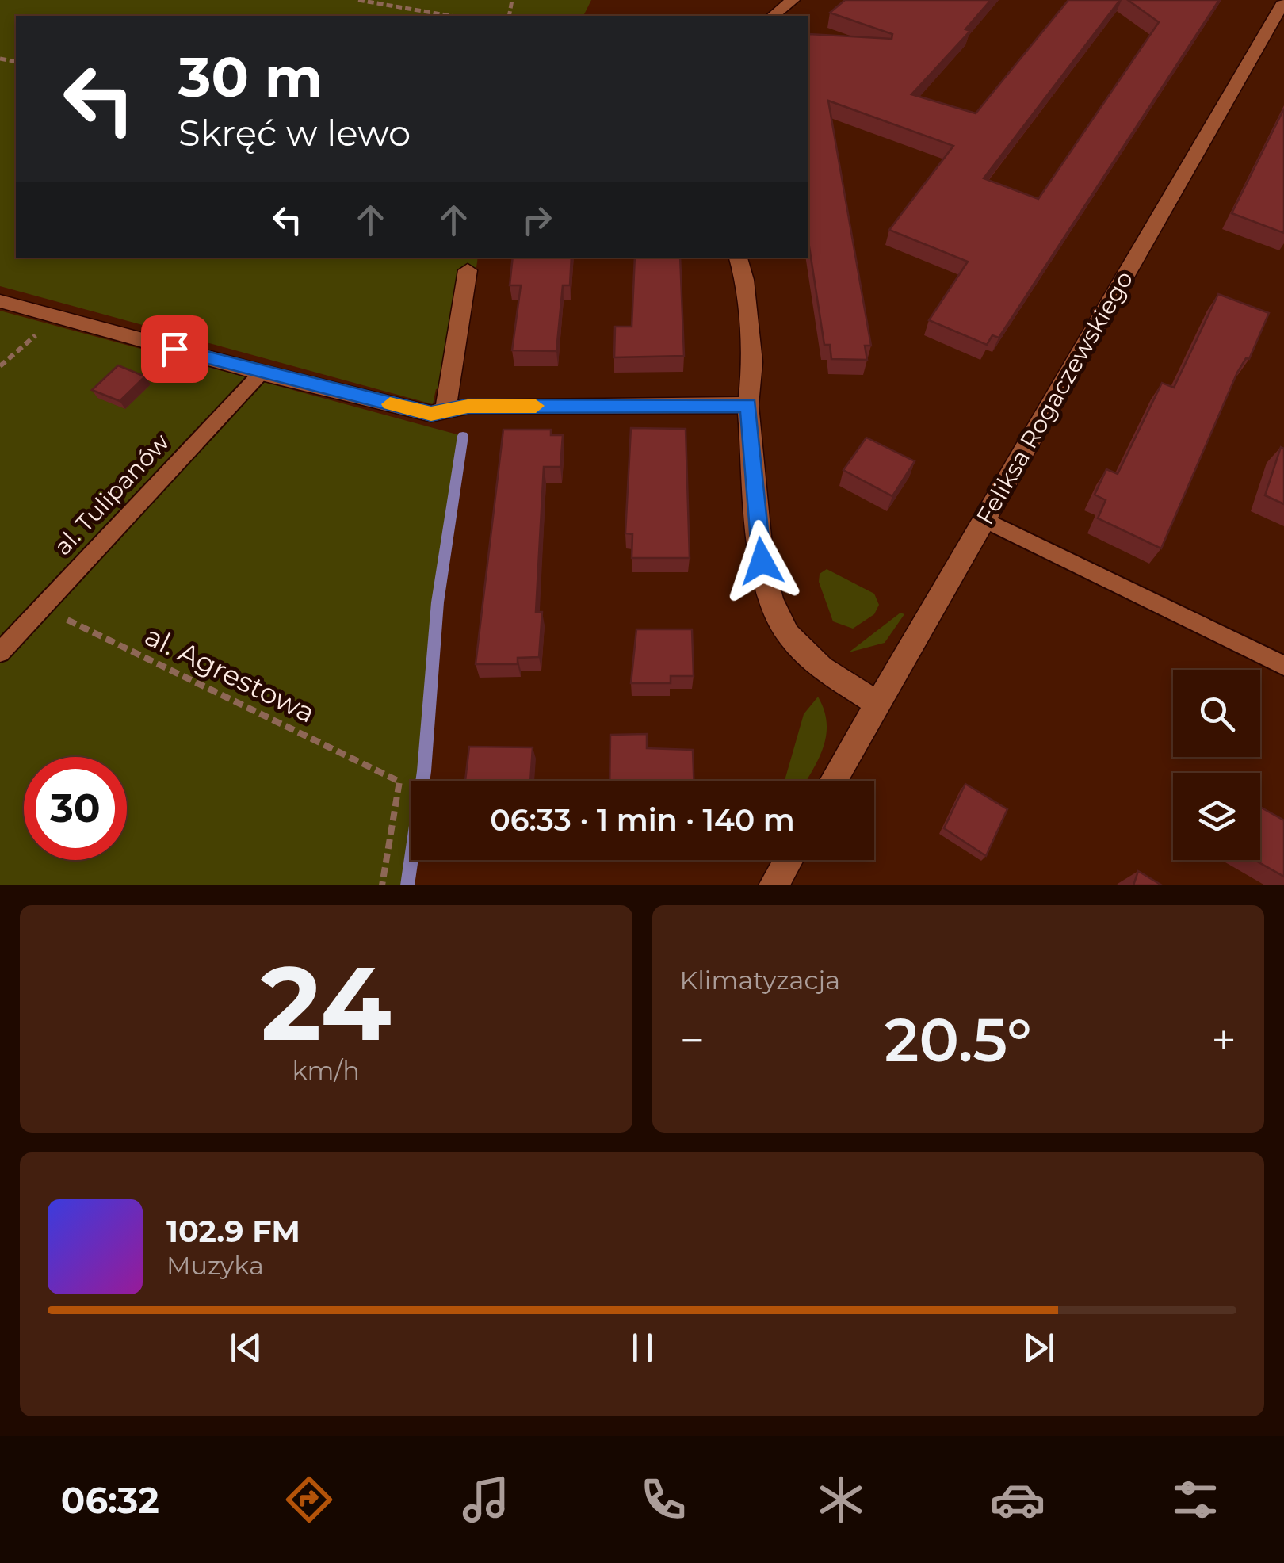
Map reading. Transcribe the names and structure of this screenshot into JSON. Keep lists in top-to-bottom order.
{
  "streets": {
    "street": ["Feliksa Rogaczewskiego"],
    "lane": ["al. Tulipanów"],
    "path": ["al. Agrestowa"]
  },
  "crossings": [
    ["al. Tulipanów", "al. Agrestowa"]
  ],
  "page": {
    "turn": ["30 m", "Skręć w lewo"],
    "limit": "30",
    "trip": "06:33 · 1 min · 140 m",
    "tile": [
      ["24", "km/h"],
      "Klimatyzacja"
    ],
    "heat": ["−", "20.5°", "+"],
    "song": ["102.9 FM", "Muzyka"],
    "tabs": "06:32"
  }
}
